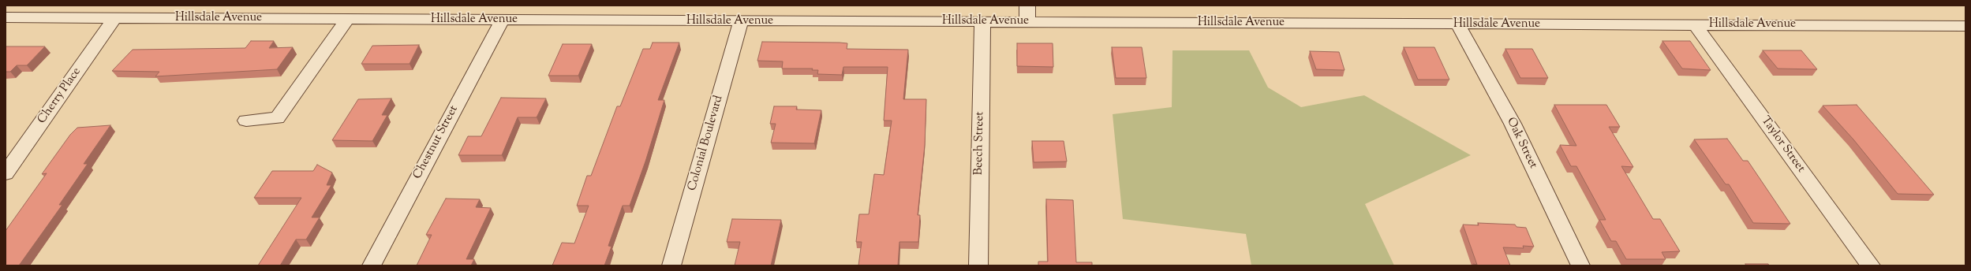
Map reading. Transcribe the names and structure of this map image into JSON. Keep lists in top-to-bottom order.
{
  "streets": {
    "street": [
      "Hillsdale Avenue",
      "Cherry Place",
      "Chestnut Street",
      "Colonial Boulevard",
      "Beech Street",
      "Oak Street",
      "Taylor Street"
    ]
  },
  "crossings": [
    ["Hillsdale Avenue", "Cherry Place"],
    ["Hillsdale Avenue", "Chestnut Street"],
    ["Hillsdale Avenue", "Colonial Boulevard"],
    ["Hillsdale Avenue", "Beech Street"],
    ["Hillsdale Avenue", "Oak Street"],
    ["Hillsdale Avenue", "Taylor Street"]
  ]
}
